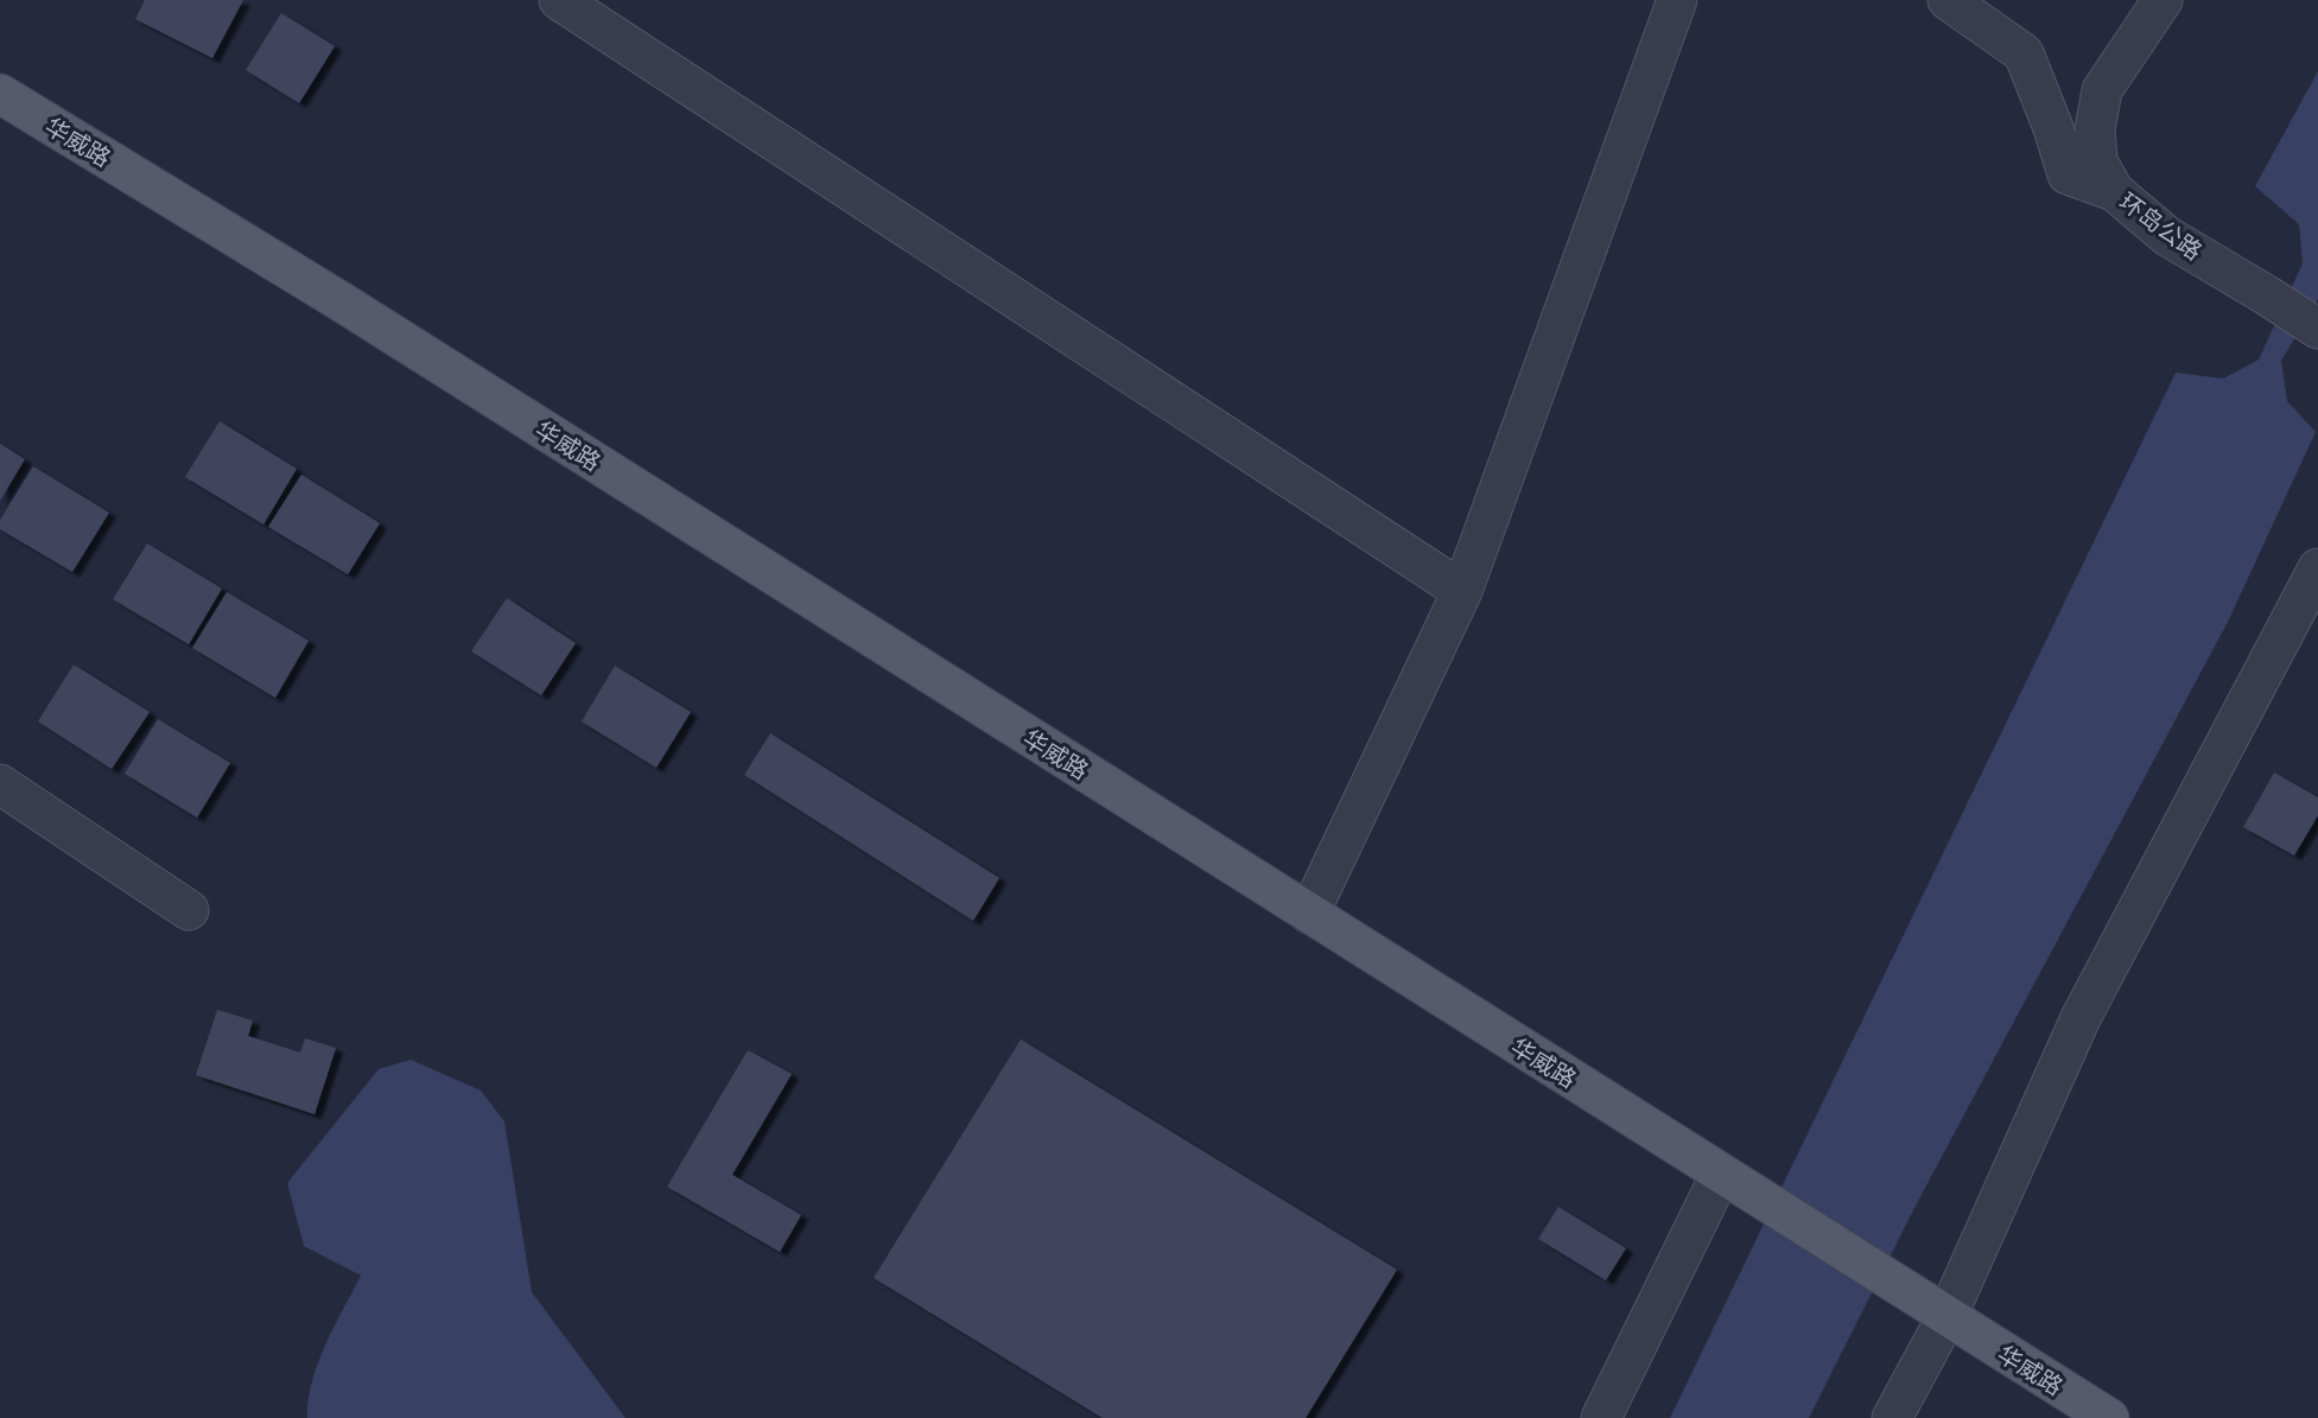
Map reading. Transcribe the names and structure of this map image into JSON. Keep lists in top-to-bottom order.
{
  "streets": {
    "main road": ["华威路"],
    "street": ["环岛公路"]
  }
}
